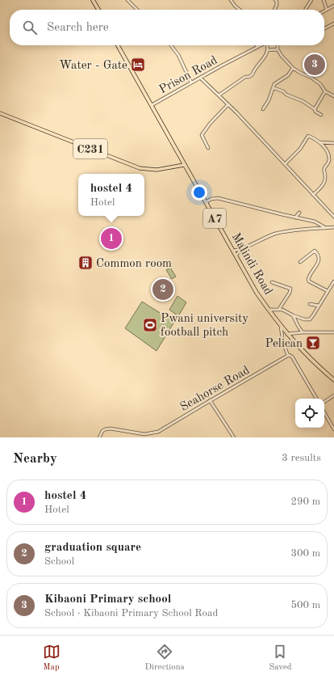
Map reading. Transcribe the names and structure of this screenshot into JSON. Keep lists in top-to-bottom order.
{
  "streets": {
    "highway": ["A7", "Malindi Road"],
    "main road": ["C231"],
    "street": ["Prison Road", "Seahorse Road"]
  },
  "crossings": [
    ["Prison Road", "Malindi Road"],
    ["C231", "Malindi Road"]
  ],
  "places": {
    "hotel": ["Water - Gate"],
    "building": ["Common room"],
    "sports": ["Pwani university football pitch"],
    "bar": ["Pelican"]
  },
  "page": {
    "search": "Search here",
    "pins": ["3", "1", "2"],
    "popup": ["hostel 4", "Hotel"],
    "heading": ["Nearby", "3 results"],
    "list": [
      {
        "mark": "1",
        "name": "hostel 4",
        "note": "Hotel",
        "value": "290 m"
      },
      {
        "mark": "2",
        "name": "graduation square",
        "note": "School",
        "value": "300 m"
      },
      {
        "mark": "3",
        "name": "Kibaoni Primary school",
        "note": "School · Kibaoni Primary School Road",
        "value": "500 m"
      }
    ],
    "nav": ["Map", "Directions", "Saved"]
  }
}
